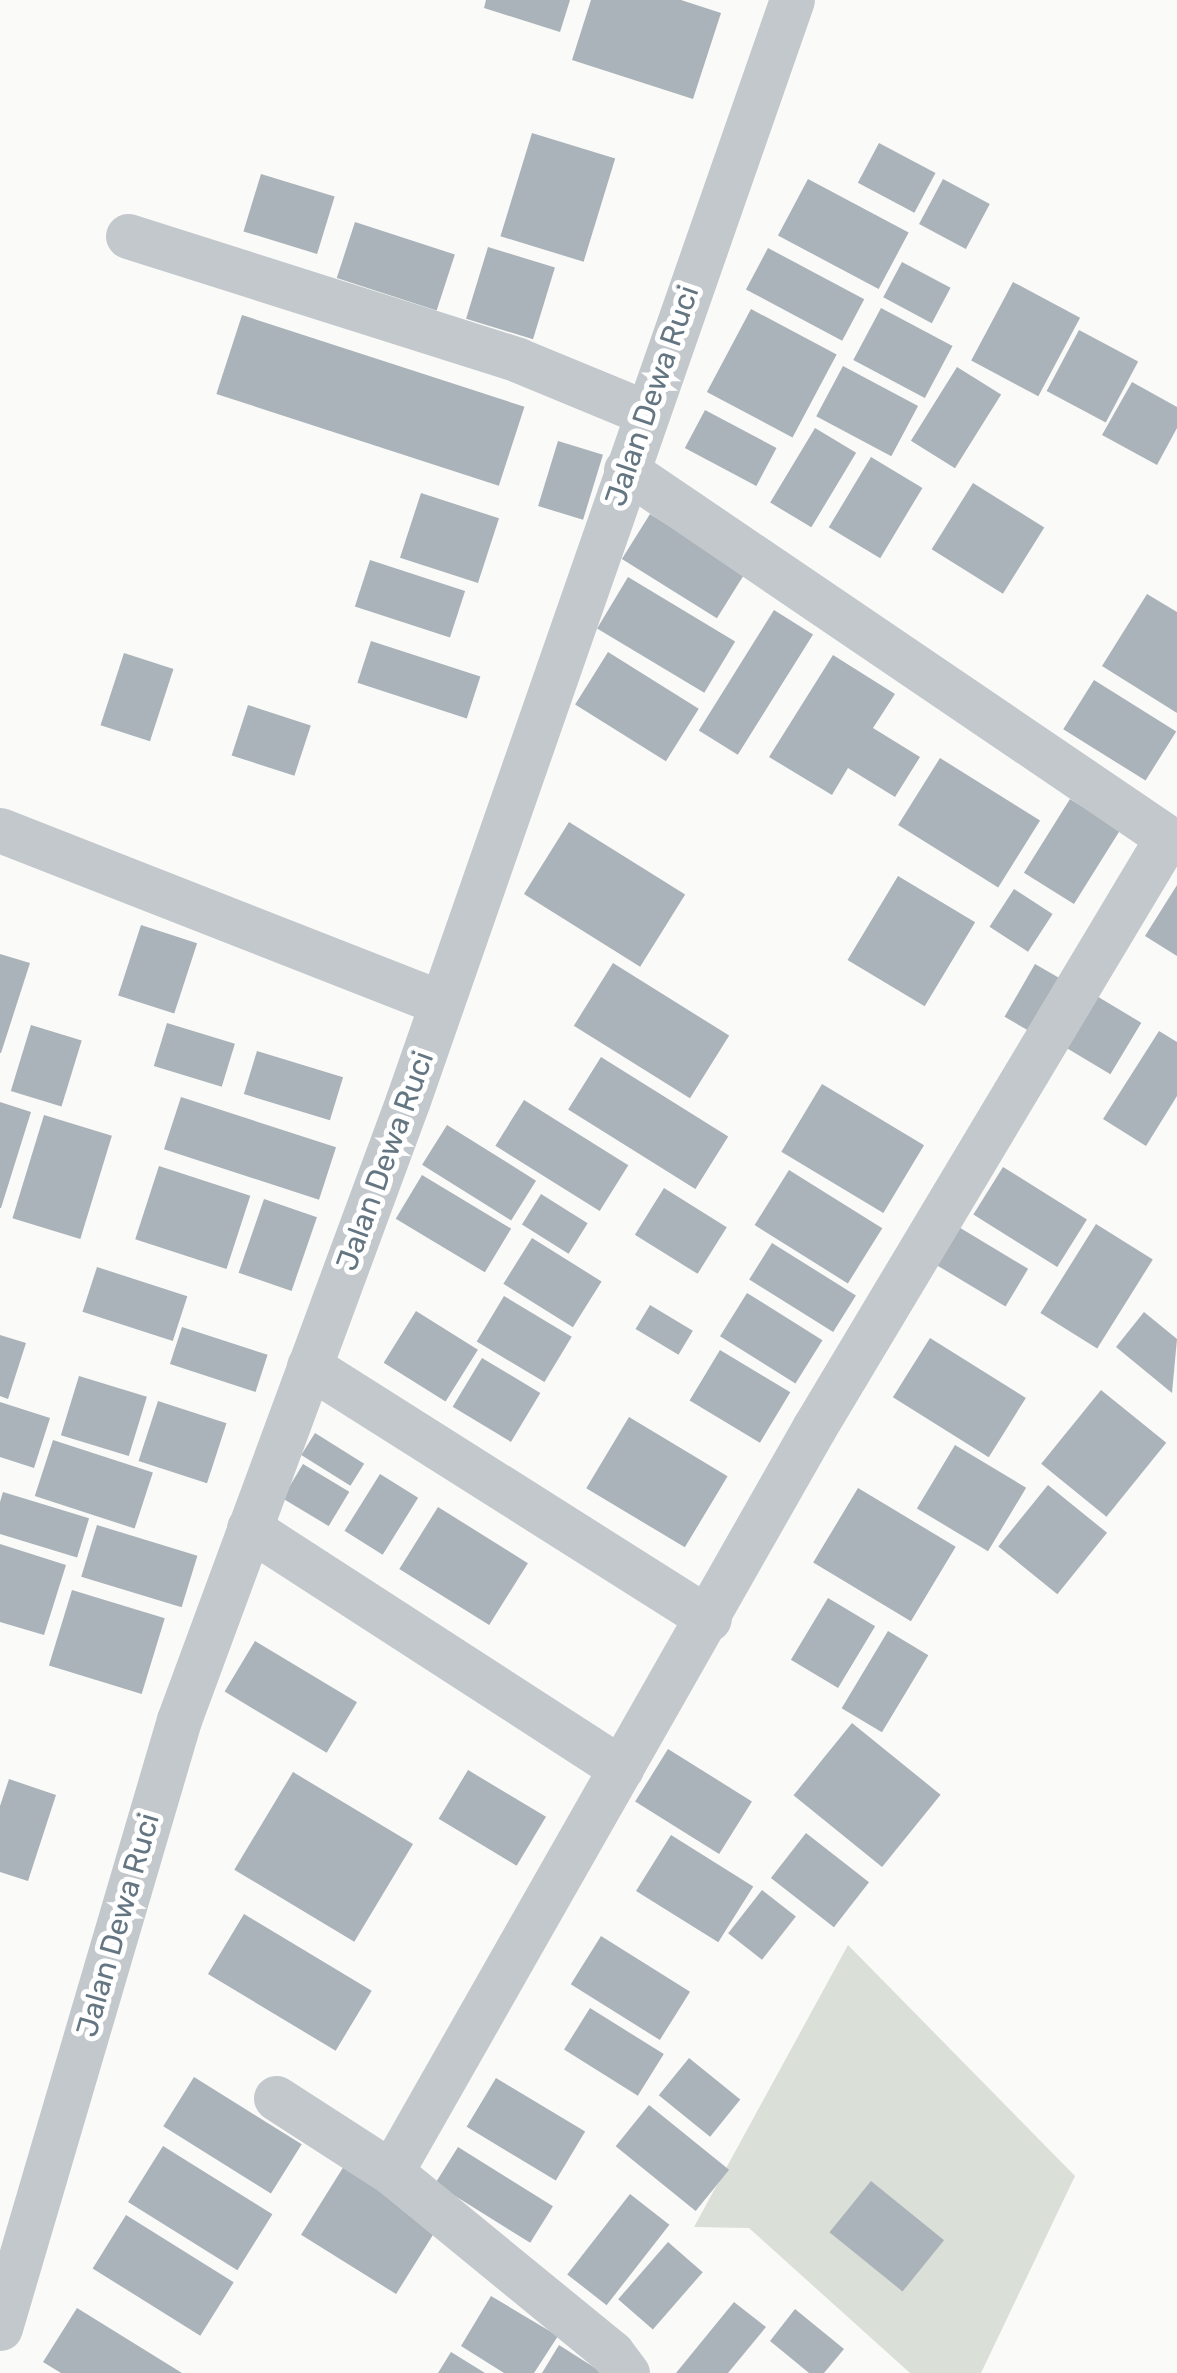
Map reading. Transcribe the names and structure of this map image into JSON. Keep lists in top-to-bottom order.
{
  "streets": {
    "street": ["Jalan Dewa Ruci"]
  }
}
